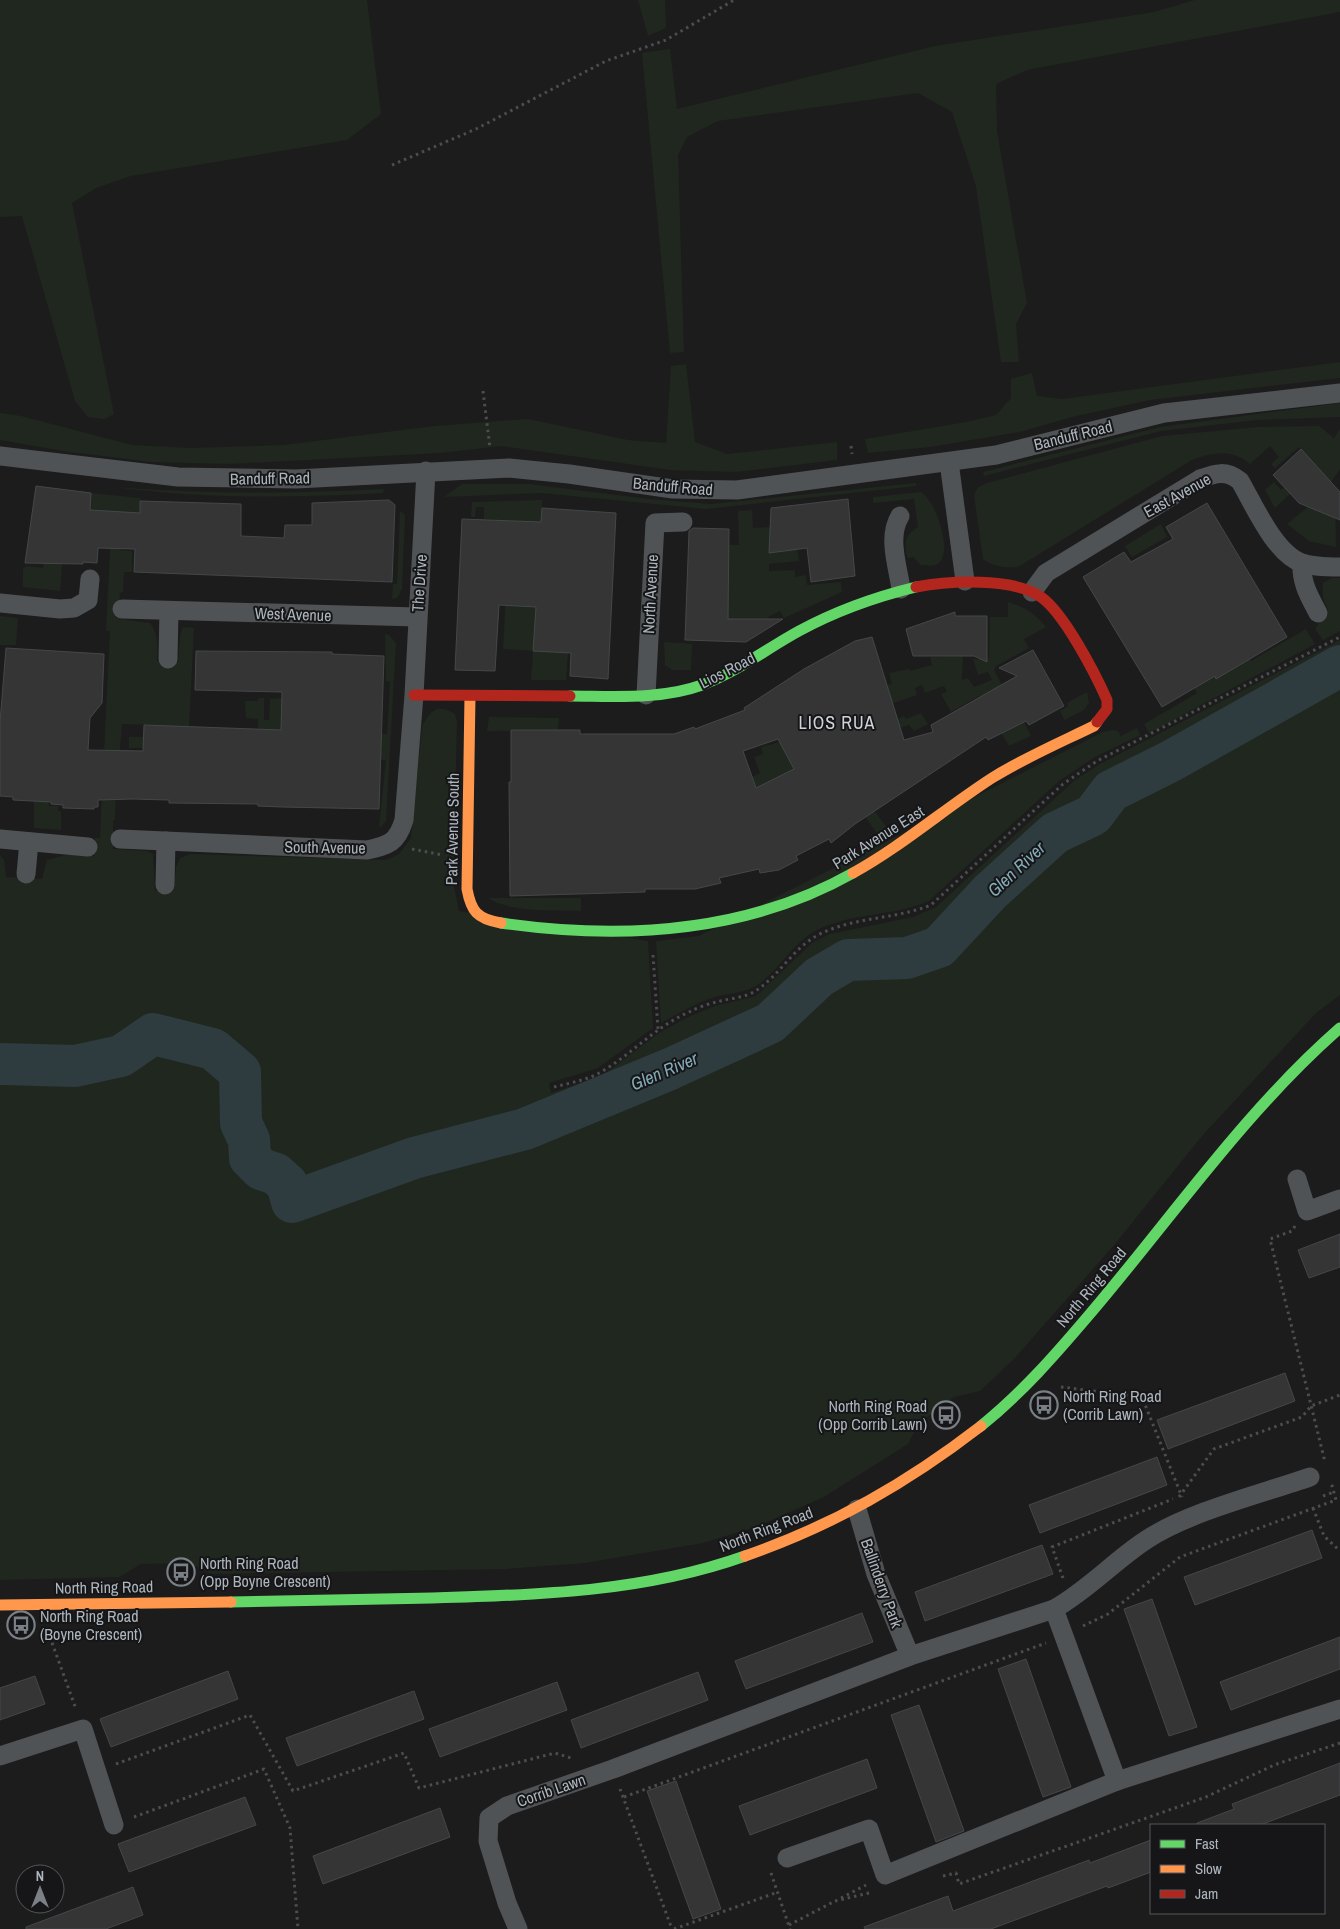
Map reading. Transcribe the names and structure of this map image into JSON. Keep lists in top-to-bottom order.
{
  "streets": {
    "street": [
      "Banduff Road",
      "East Avenue",
      "The Drive",
      "North Avenue",
      "West Avenue",
      "Lios Road",
      "Park Avenue South",
      "Park Avenue East",
      "South Avenue",
      "North Ring Road",
      "Ballinderry Park",
      "Corrib Lawn"
    ]
  },
  "crossings": [
    ["Banduff Road", "The Drive"],
    ["East Avenue", "Lios Road"],
    ["East Avenue", "Park Avenue East"],
    ["The Drive", "West Avenue"],
    ["The Drive", "Lios Road"],
    ["North Avenue", "Lios Road"],
    ["Lios Road", "Park Avenue South"],
    ["Lios Road", "Park Avenue East"],
    ["Park Avenue South", "Park Avenue East"],
    ["North Ring Road", "Ballinderry Park"],
    ["Ballinderry Park", "Corrib Lawn"]
  ],
  "districts": ["LIOS RUA"],
  "water": ["Glen River"],
  "places": {
    "bus stop": [
      "North Ring Road (Corrib Lawn)",
      "North Ring Road (Opp Corrib Lawn)",
      "North Ring Road (Opp Boyne Crescent)",
      "North Ring Road (Boyne Crescent)"
    ]
  },
  "legend": ["Fast", "Slow", "Jam"],
  "north": "top"
}
